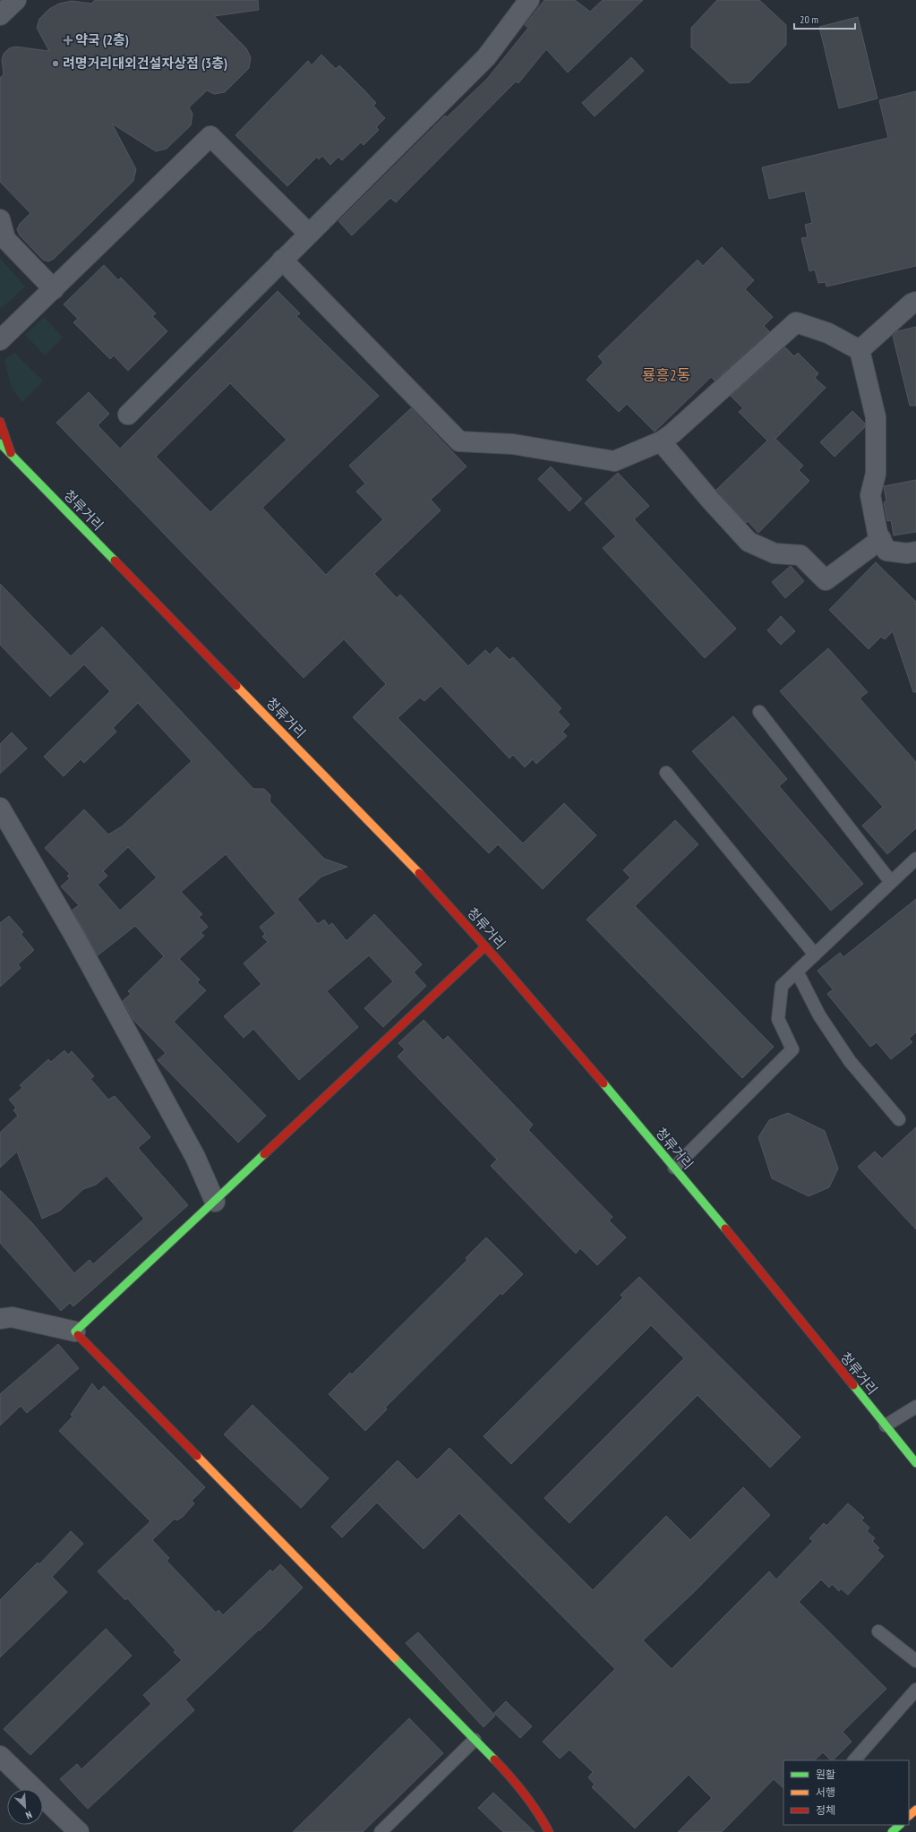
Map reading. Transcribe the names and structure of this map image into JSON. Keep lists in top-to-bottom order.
{
  "streets": {
    "main road": ["청류거리"]
  },
  "districts": ["룡흥2동"],
  "places": {
    "health": ["약국 (2층)"],
    "other": ["려명거리대외건설자상점 (3층)"]
  },
  "legend": ["원활", "서행", "정체"],
  "scale_bar": "20 m",
  "north": "bottom right"
}
